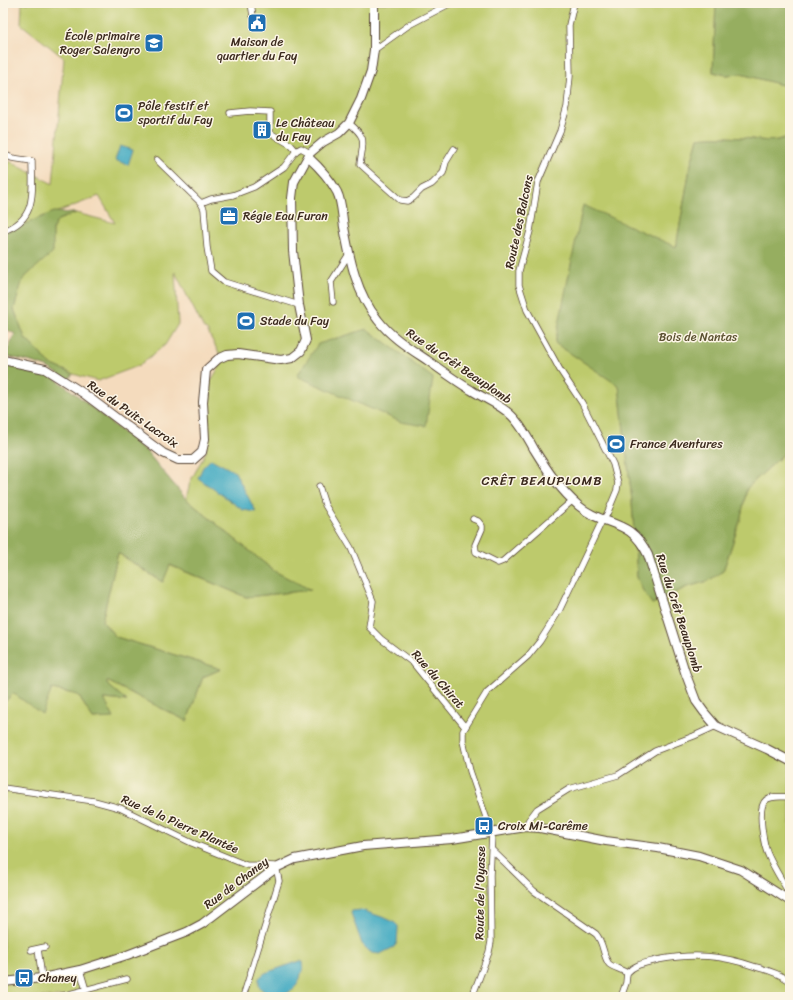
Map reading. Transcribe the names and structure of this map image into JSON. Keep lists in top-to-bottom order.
{
  "streets": {
    "street": [
      "Route des Balcons",
      "Rue du Crêt Beauplomb",
      "Rue du Puits Lacroix",
      "Rue du Chirat",
      "Rue de la Pierre Plantée",
      "Rue de Chaney",
      "Route de l'Oyasse"
    ]
  },
  "crossings": [
    ["Route des Balcons", "Rue du Crêt Beauplomb"],
    ["Route des Balcons", "Rue du Chirat"],
    ["Rue du Crêt Beauplomb", "Rue du Puits Lacroix"],
    ["Rue de la Pierre Plantée", "Rue de Chaney"],
    ["Rue de Chaney", "Route de l'Oyasse"]
  ],
  "districts": ["CRÊT BEAUPLOMB"],
  "parks": ["Bois de Nantas"],
  "places": {
    "public building": ["Maison de quartier du Fay"],
    "school or university": ["École primaire Roger Salengro"],
    "sports": ["Pôle festif et sportif du Fay", "Stade du Fay", "France Aventures"],
    "building": ["Le Château du Fay"],
    "office": ["Régie Eau Furan"],
    "bus stop": ["Croix Mi-Carême", "Chaney"]
  }
}
